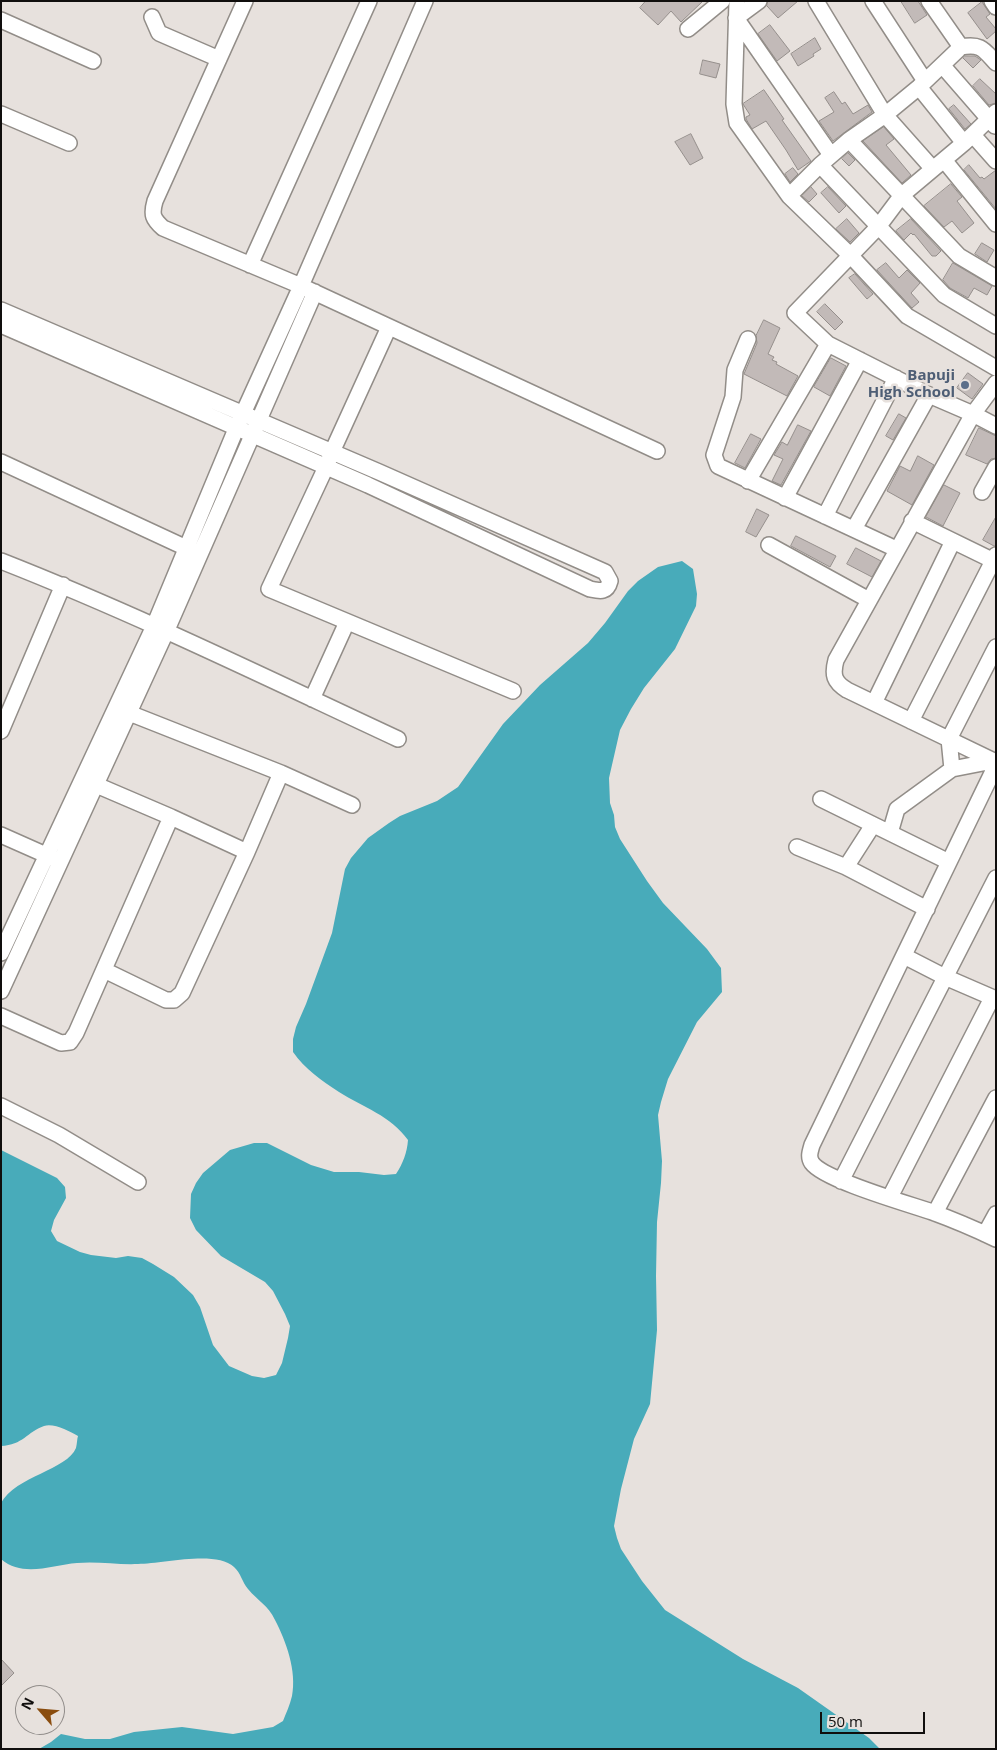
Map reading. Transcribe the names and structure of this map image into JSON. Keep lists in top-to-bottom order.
{
  "places": ["Bapuji High School"],
  "scale_bar": "50 m",
  "north": "top left"
}
